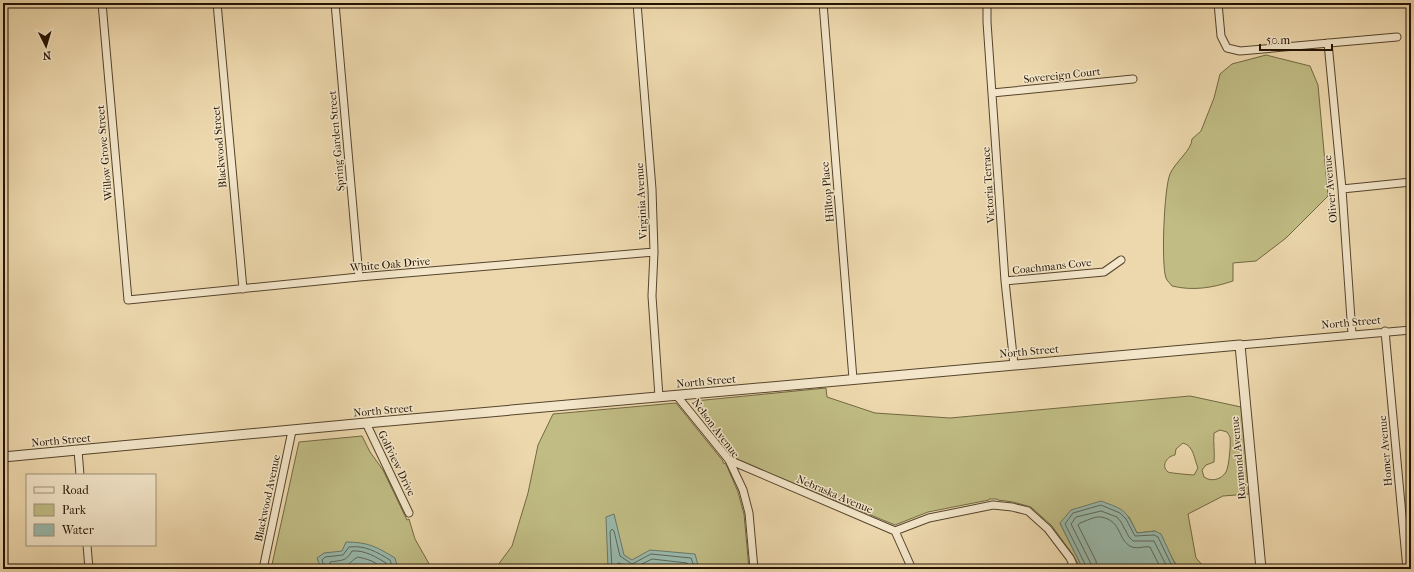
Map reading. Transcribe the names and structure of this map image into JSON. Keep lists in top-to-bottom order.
{
  "streets": {
    "street": [
      "Sovereign Court",
      "Spring Garden Street",
      "Blackwood Street",
      "Willow Grove Street",
      "Victoria Terrace",
      "Oliver Avenue",
      "Hilltop Place",
      "Virginia Avenue",
      "White Oak Drive",
      "Coachmans Cove",
      "North Street",
      "Nelson Avenue",
      "Homer Avenue",
      "Raymond Avenue",
      "Golfview Drive",
      "Nebraska Avenue",
      "Blackwood Avenue"
    ]
  },
  "crossings": [
    ["Sovereign Court", "Victoria Terrace"],
    ["Spring Garden Street", "White Oak Drive"],
    ["Blackwood Street", "White Oak Drive"],
    ["Willow Grove Street", "White Oak Drive"],
    ["Victoria Terrace", "Coachmans Cove"],
    ["Victoria Terrace", "North Street"],
    ["Oliver Avenue", "North Street"],
    ["Hilltop Place", "North Street"],
    ["Virginia Avenue", "White Oak Drive"],
    ["Virginia Avenue", "North Street"],
    ["North Street", "Nelson Avenue"],
    ["North Street", "Homer Avenue"],
    ["North Street", "Raymond Avenue"],
    ["North Street", "Golfview Drive"],
    ["North Street", "Blackwood Avenue"],
    ["Nelson Avenue", "Nebraska Avenue"]
  ],
  "legend": ["Road", "Park", "Water"],
  "scale_bar": "50 m",
  "north": "bottom"
}
